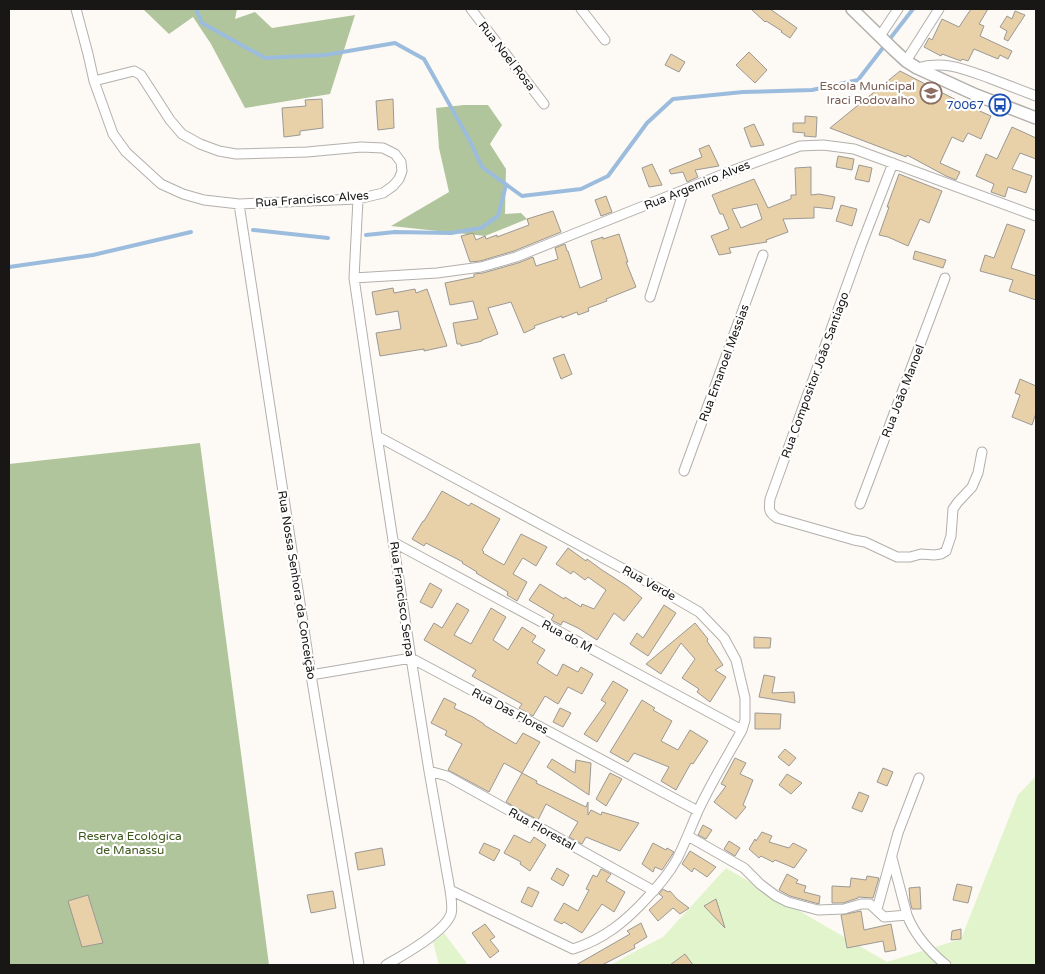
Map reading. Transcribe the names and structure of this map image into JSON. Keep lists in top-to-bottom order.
{
  "streets": {
    "street": [
      "Rua Noel Rosa",
      "Rua Argemiro Alves",
      "Rua Francisco Alves",
      "Rua Emanoel Messias",
      "Rua Compositor João Santiago",
      "Rua João Manoel",
      "Rua Verde",
      "Rua Nossa Senhora da Conceição",
      "Rua Francisco Serpa",
      "Rua do M",
      "Rua Das Flores",
      "Rua Florestal"
    ]
  },
  "crossings": [
    ["Rua Argemiro Alves", "Rua Compositor João Santiago"],
    ["Rua Argemiro Alves", "Rua Francisco Serpa"],
    ["Rua Francisco Alves", "Rua Nossa Senhora da Conceição"],
    ["Rua Francisco Alves", "Rua Francisco Serpa"],
    ["Rua Verde", "Rua Francisco Serpa"],
    ["Rua Verde", "Rua do M"],
    ["Rua Verde", "Rua Das Flores"],
    ["Rua Verde", "Rua Florestal"],
    ["Rua Francisco Serpa", "Rua do M"],
    ["Rua Francisco Serpa", "Rua Das Flores"],
    ["Rua Francisco Serpa", "Rua Florestal"]
  ],
  "parks": ["Reserva Ecológica de Manassu"],
  "places": {
    "school or university": ["Escola Municipal Iraci Rodovalho"],
    "bus stop": ["70067"]
  }
}
